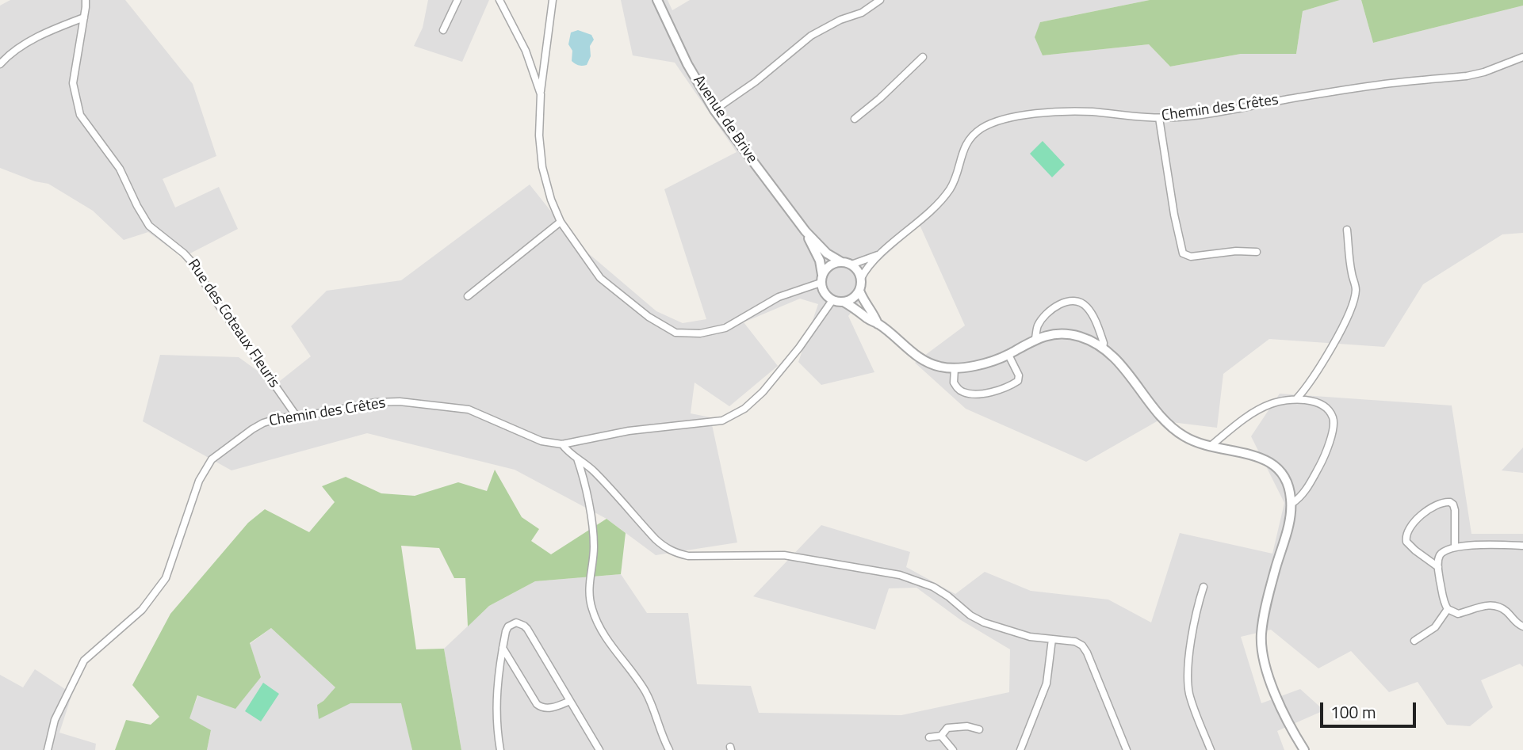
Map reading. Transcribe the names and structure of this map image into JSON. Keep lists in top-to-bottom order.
{
  "streets": {
    "street": ["Chemin des Crêtes", "Avenue de Brive", "Rue des Coteaux Fleuris"]
  },
  "crossings": [
    ["Chemin des Crêtes", "Rue des Coteaux Fleuris"]
  ],
  "scale_bar": "100 m"
}
